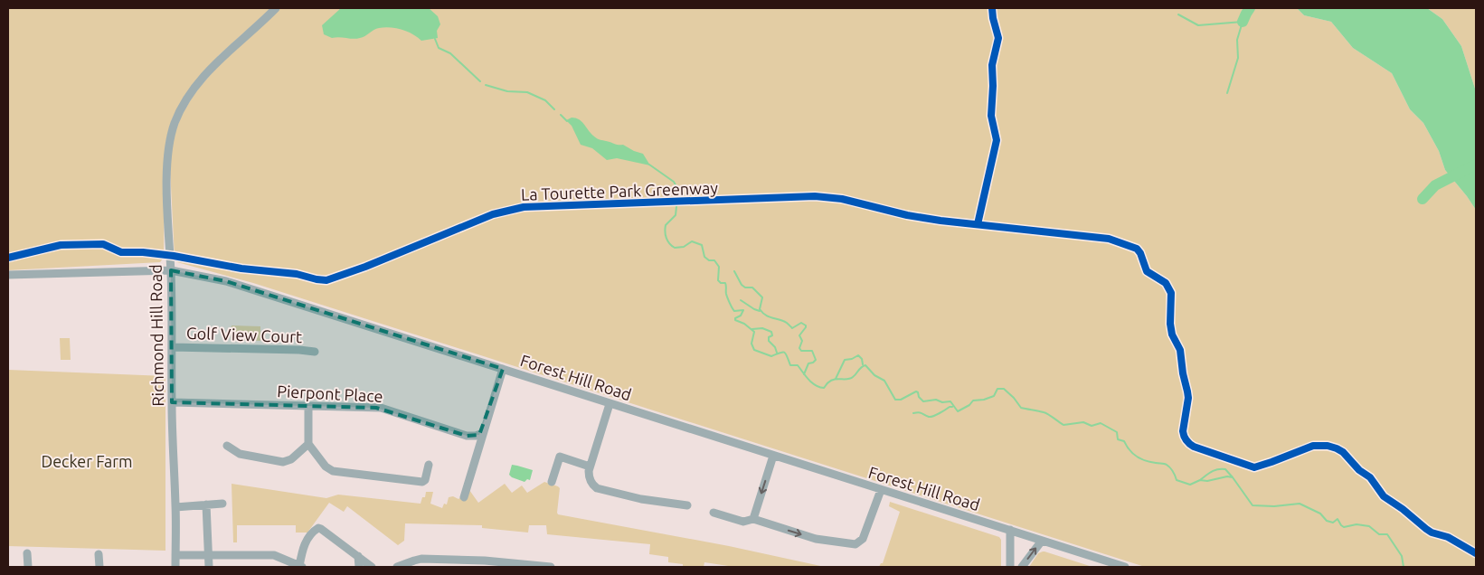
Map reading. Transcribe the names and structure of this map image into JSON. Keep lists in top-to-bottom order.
{
  "streets": {
    "street": [
      "Golf View Court",
      "Richmond Hill Road",
      "Forest Hill Road",
      "Pierpont Place"
    ],
    "cycle path": ["La Tourette Park Greenway"]
  },
  "crossings": [
    ["Golf View Court", "Richmond Hill Road"],
    ["Richmond Hill Road", "Forest Hill Road"],
    ["Richmond Hill Road", "Pierpont Place"]
  ],
  "parks": ["Decker Farm"]
}
